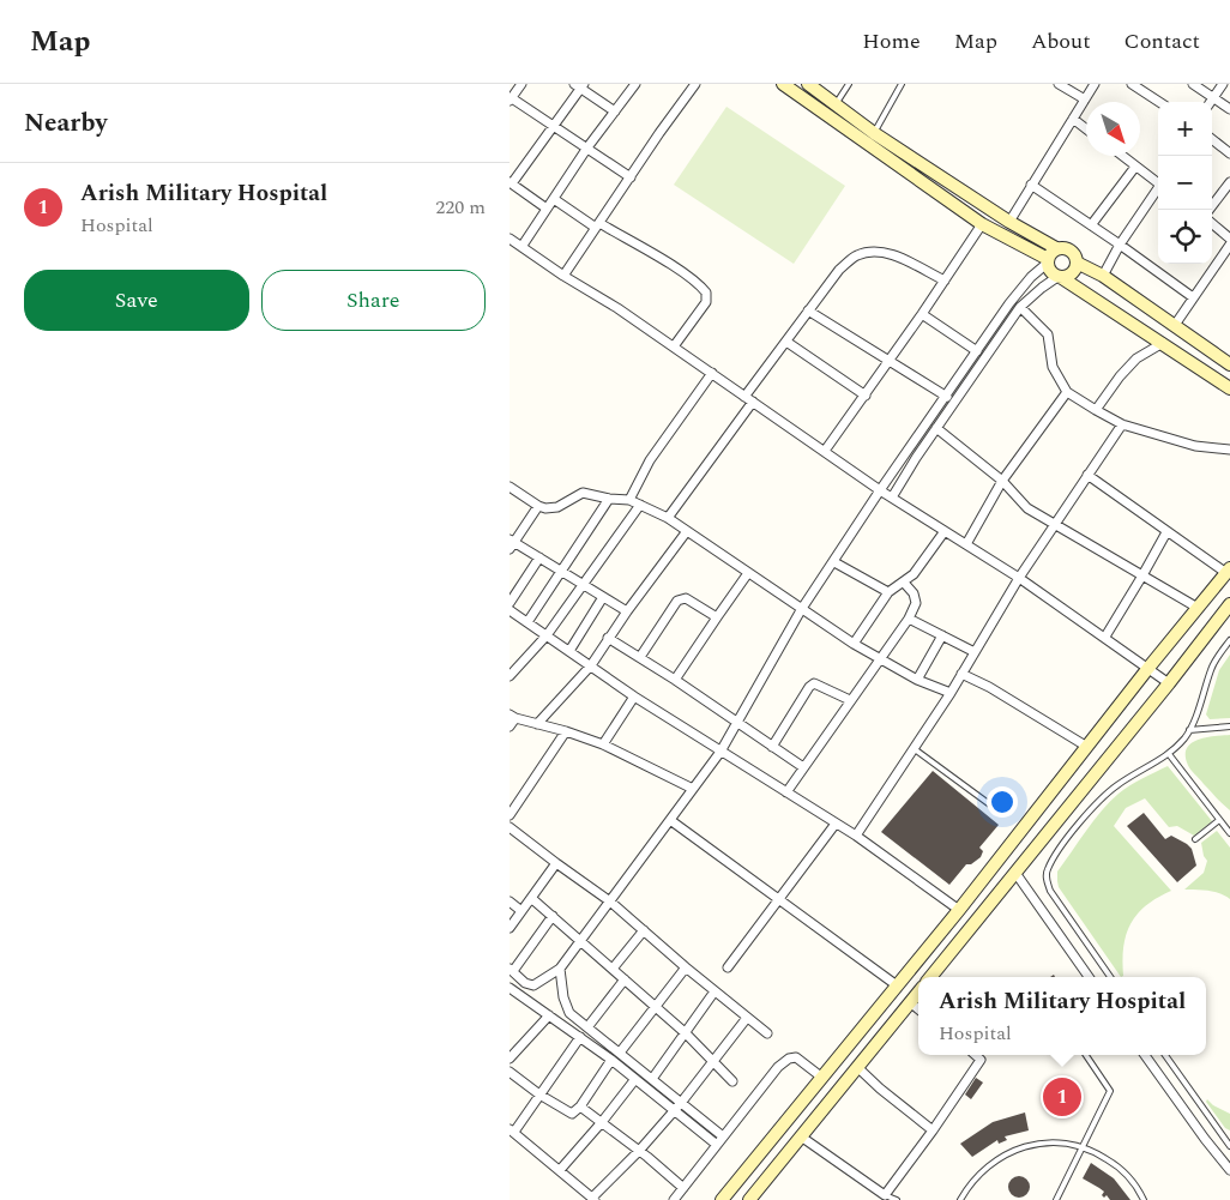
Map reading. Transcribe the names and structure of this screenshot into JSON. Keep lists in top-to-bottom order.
{
  "north": "bottom right",
  "page": {
    "header": "Map",
    "nav": [
      "Home",
      "Map",
      "About",
      "Contact"
    ],
    "heading": "Nearby",
    "map_buttons": ["+", "−"],
    "list": [
      {
        "mark": "1",
        "name": "Arish Military Hospital",
        "note": "Hospital",
        "value": "220 m"
      }
    ],
    "buttons": ["Save", "Share"],
    "popup": ["Arish Military Hospital", "Hospital"],
    "pins": "1"
  }
}
